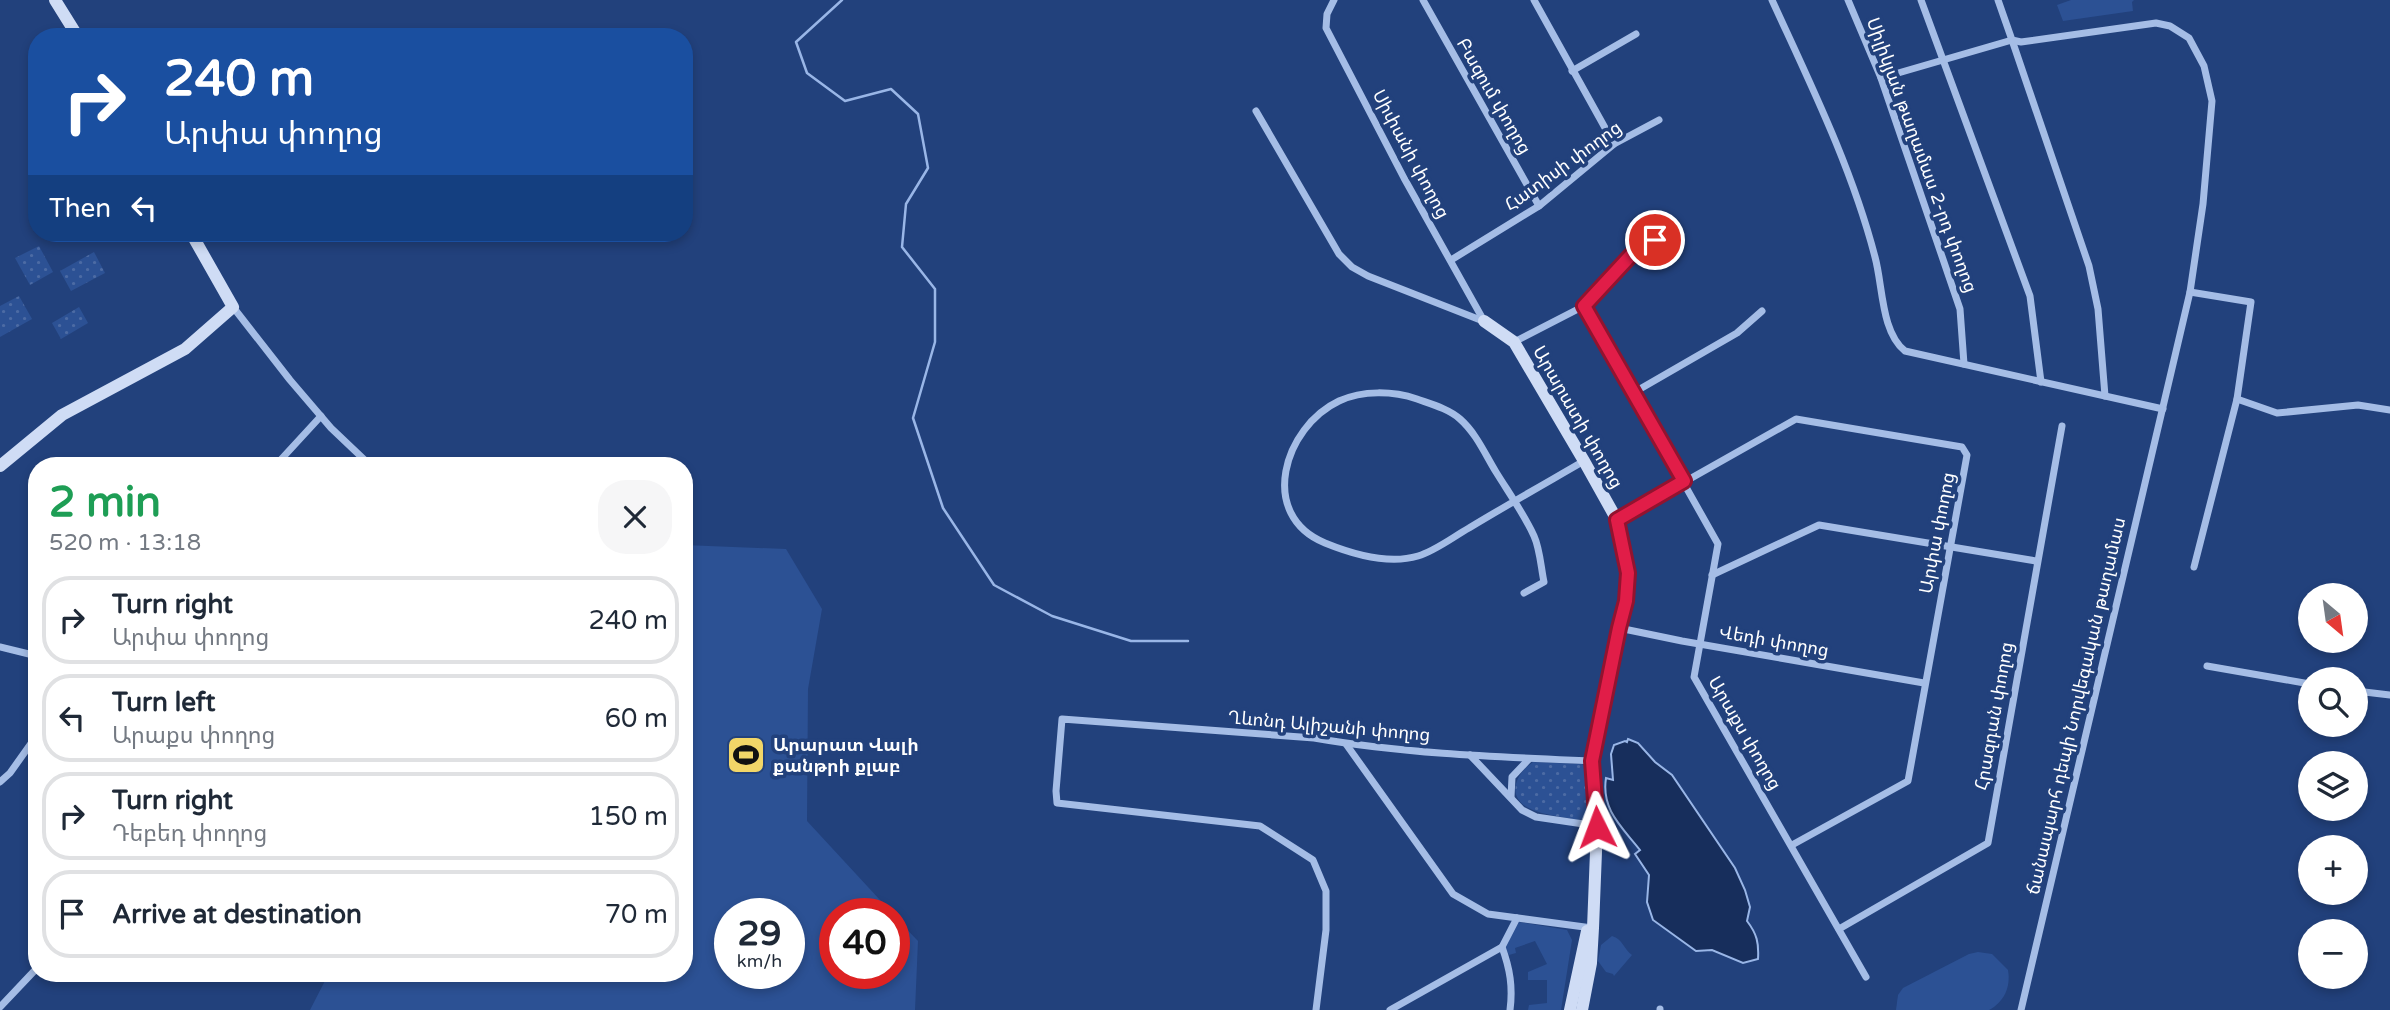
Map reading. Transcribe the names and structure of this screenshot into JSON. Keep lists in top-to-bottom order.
{
  "streets": {
    "street": [
      "Բազում փողոց",
      "Սիփանի փողոց",
      "Սիլիկյան թաղամաս 2-րդ փողոց",
      "Հատիսի փողոց",
      "Արարատի փողոց",
      "Արփա փողոց",
      "Վեդի փողոց",
      "ճանապարհ դեպի Նորվեգական թաղամաս",
      "Հրազդան փողոց",
      "Ղևոնդ Ալիշանի փողոց",
      "Արաքս փողոց"
    ]
  },
  "crossings": [
    ["Բազում փողոց", "Հատիսի փողոց"],
    ["Սիփանի փողոց", "Հատիսի փողոց"],
    ["Սիփանի փողոց", "Արարատի փողոց"],
    ["Սիլիկյան թաղամաս 2-րդ փողոց", "ճանապարհ դեպի Նորվեգական թաղամաս"],
    ["Արարատի փողոց", "Արփա փողոց"],
    ["Արարատի փողոց", "Վեդի փողոց"],
    ["Արարատի փողոց", "Ղևոնդ Ալիշանի փողոց"],
    ["Արփա փողոց", "Վեդի փողոց"],
    ["Արփա փողոց", "Արաքս փողոց"],
    ["Վեդի փողոց", "Արաքս փողոց"],
    ["Հրազդան փողոց", "Արաքս փողոց"]
  ],
  "places": {
    "sports": ["Արարատ Վալի քանթրի քլաբ"]
  },
  "north": "bottom right",
  "page": {
    "turn": ["240 m", "Արփա փողոց"],
    "then": "Then",
    "heading": ["2 min", "520 m · 13:18"],
    "list": [
      {
        "name": "Turn right",
        "note": "Արփա փողոց",
        "value": "240 m"
      },
      {
        "name": "Turn left",
        "note": "Արաքս փողոց",
        "value": "60 m"
      },
      {
        "name": "Turn right",
        "note": "Դեբեդ փողոց",
        "value": "150 m"
      },
      {
        "name": "Arrive at destination",
        "value": "70 m"
      }
    ],
    "map_buttons": ["+", "−"],
    "speed": "29 km/h",
    "limit": "40"
  }
}
